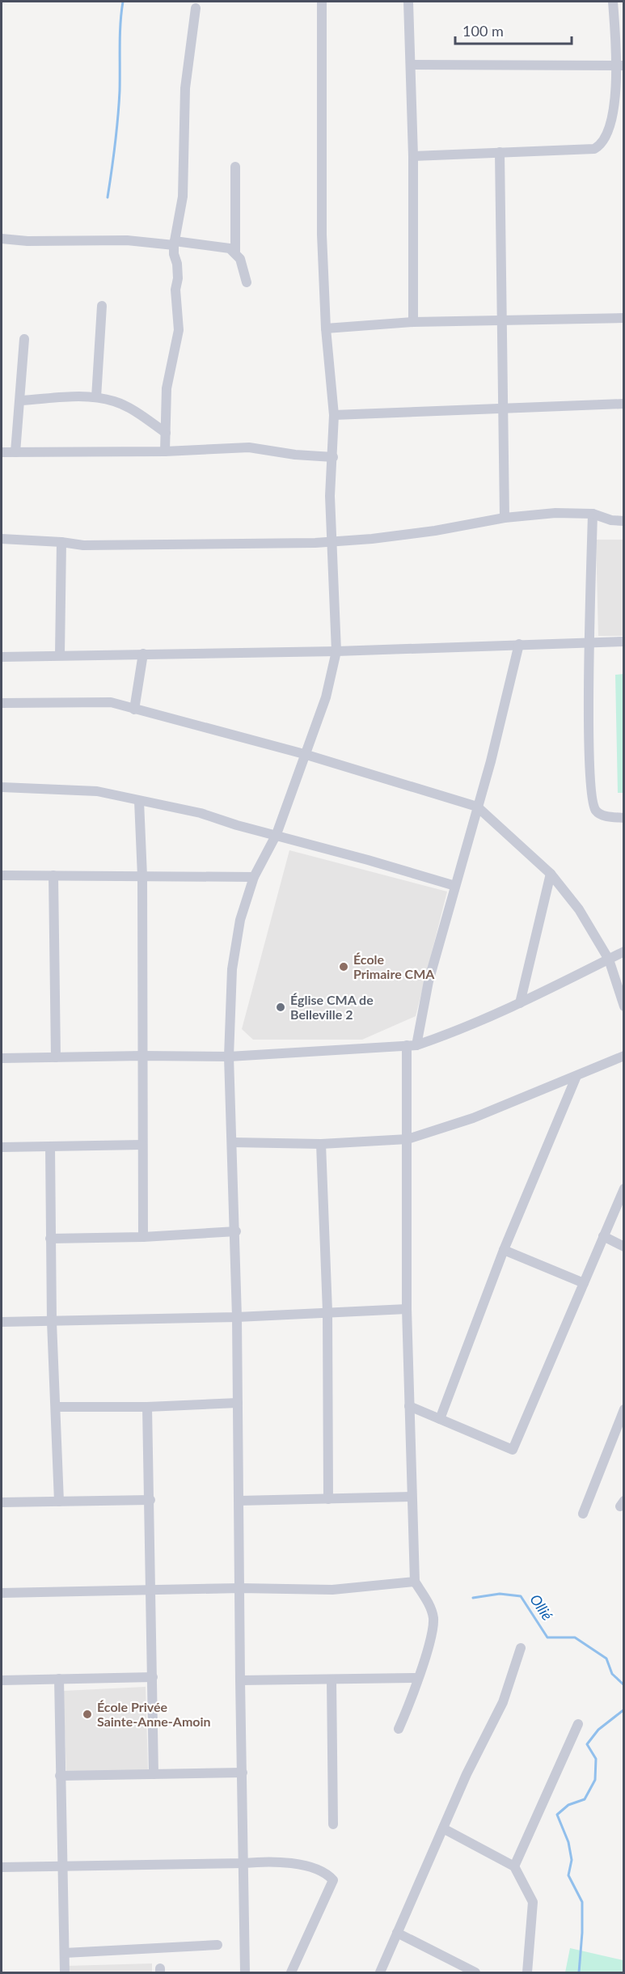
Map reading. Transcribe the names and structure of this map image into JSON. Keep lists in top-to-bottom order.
{
  "water": ["Ollié"],
  "places": ["École Primaire CMA", "Église CMA de Belleville 2", "École Privée Sainte-Anne-Amoin"],
  "scale_bar": "100 m"
}
